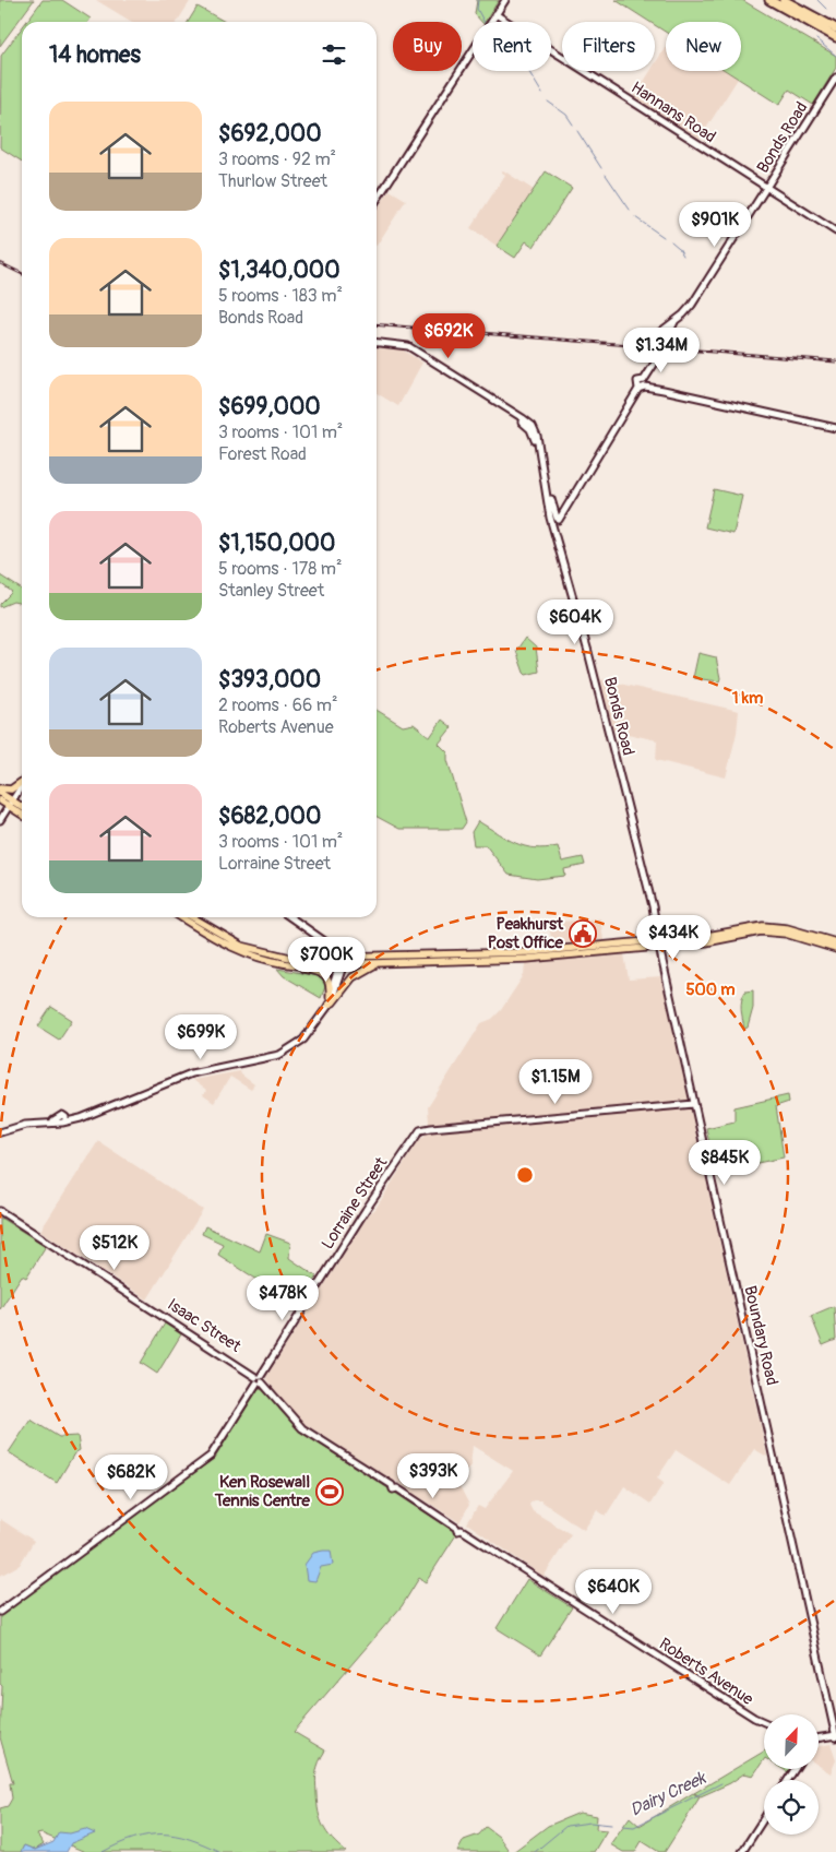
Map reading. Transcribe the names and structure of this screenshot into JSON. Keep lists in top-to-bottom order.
{
  "streets": {
    "street": [
      "Hannans Road",
      "Bonds Road",
      "Lorraine Street",
      "Isaac Street",
      "Boundary Road",
      "Roberts Avenue"
    ]
  },
  "crossings": [
    ["Hannans Road", "Bonds Road"],
    ["Bonds Road", "Boundary Road"],
    ["Lorraine Street", "Isaac Street"],
    ["Lorraine Street", "Boundary Road"],
    ["Lorraine Street", "Roberts Avenue"],
    ["Isaac Street", "Roberts Avenue"]
  ],
  "water": ["Dairy Creek"],
  "places": {
    "public building": ["Peakhurst Post Office"],
    "sports": ["Ken Rosewall Tennis Centre"]
  },
  "north": "top right",
  "page": {
    "chip": [
      "Buy",
      "Rent",
      "Filters",
      "New"
    ],
    "heading": "14 homes",
    "list": [
      {
        "name": "$692,000",
        "note": "3 rooms · 92 m² · Thurlow Street"
      },
      {
        "name": "$1,340,000",
        "note": "5 rooms · 183 m² · Bonds Road"
      },
      {
        "name": "$699,000",
        "note": "3 rooms · 101 m² · Forest Road"
      },
      {
        "name": "$1,150,000",
        "note": "5 rooms · 178 m² · Stanley Street"
      },
      {
        "name": "$393,000",
        "note": "2 rooms · 66 m² · Roberts Avenue"
      },
      {
        "name": "$682,000",
        "note": "3 rooms · 101 m² · Lorraine Street"
      }
    ],
    "price": [
      "$901K",
      "$692K",
      "$1.34M",
      "$604K",
      "$434K",
      "$700K",
      "$699K",
      "$1.15M",
      "$845K",
      "$512K",
      "$478K",
      "$393K",
      "$682K",
      "$640K"
    ]
  },
  "rings": ["1 km", "500 m"]
}
